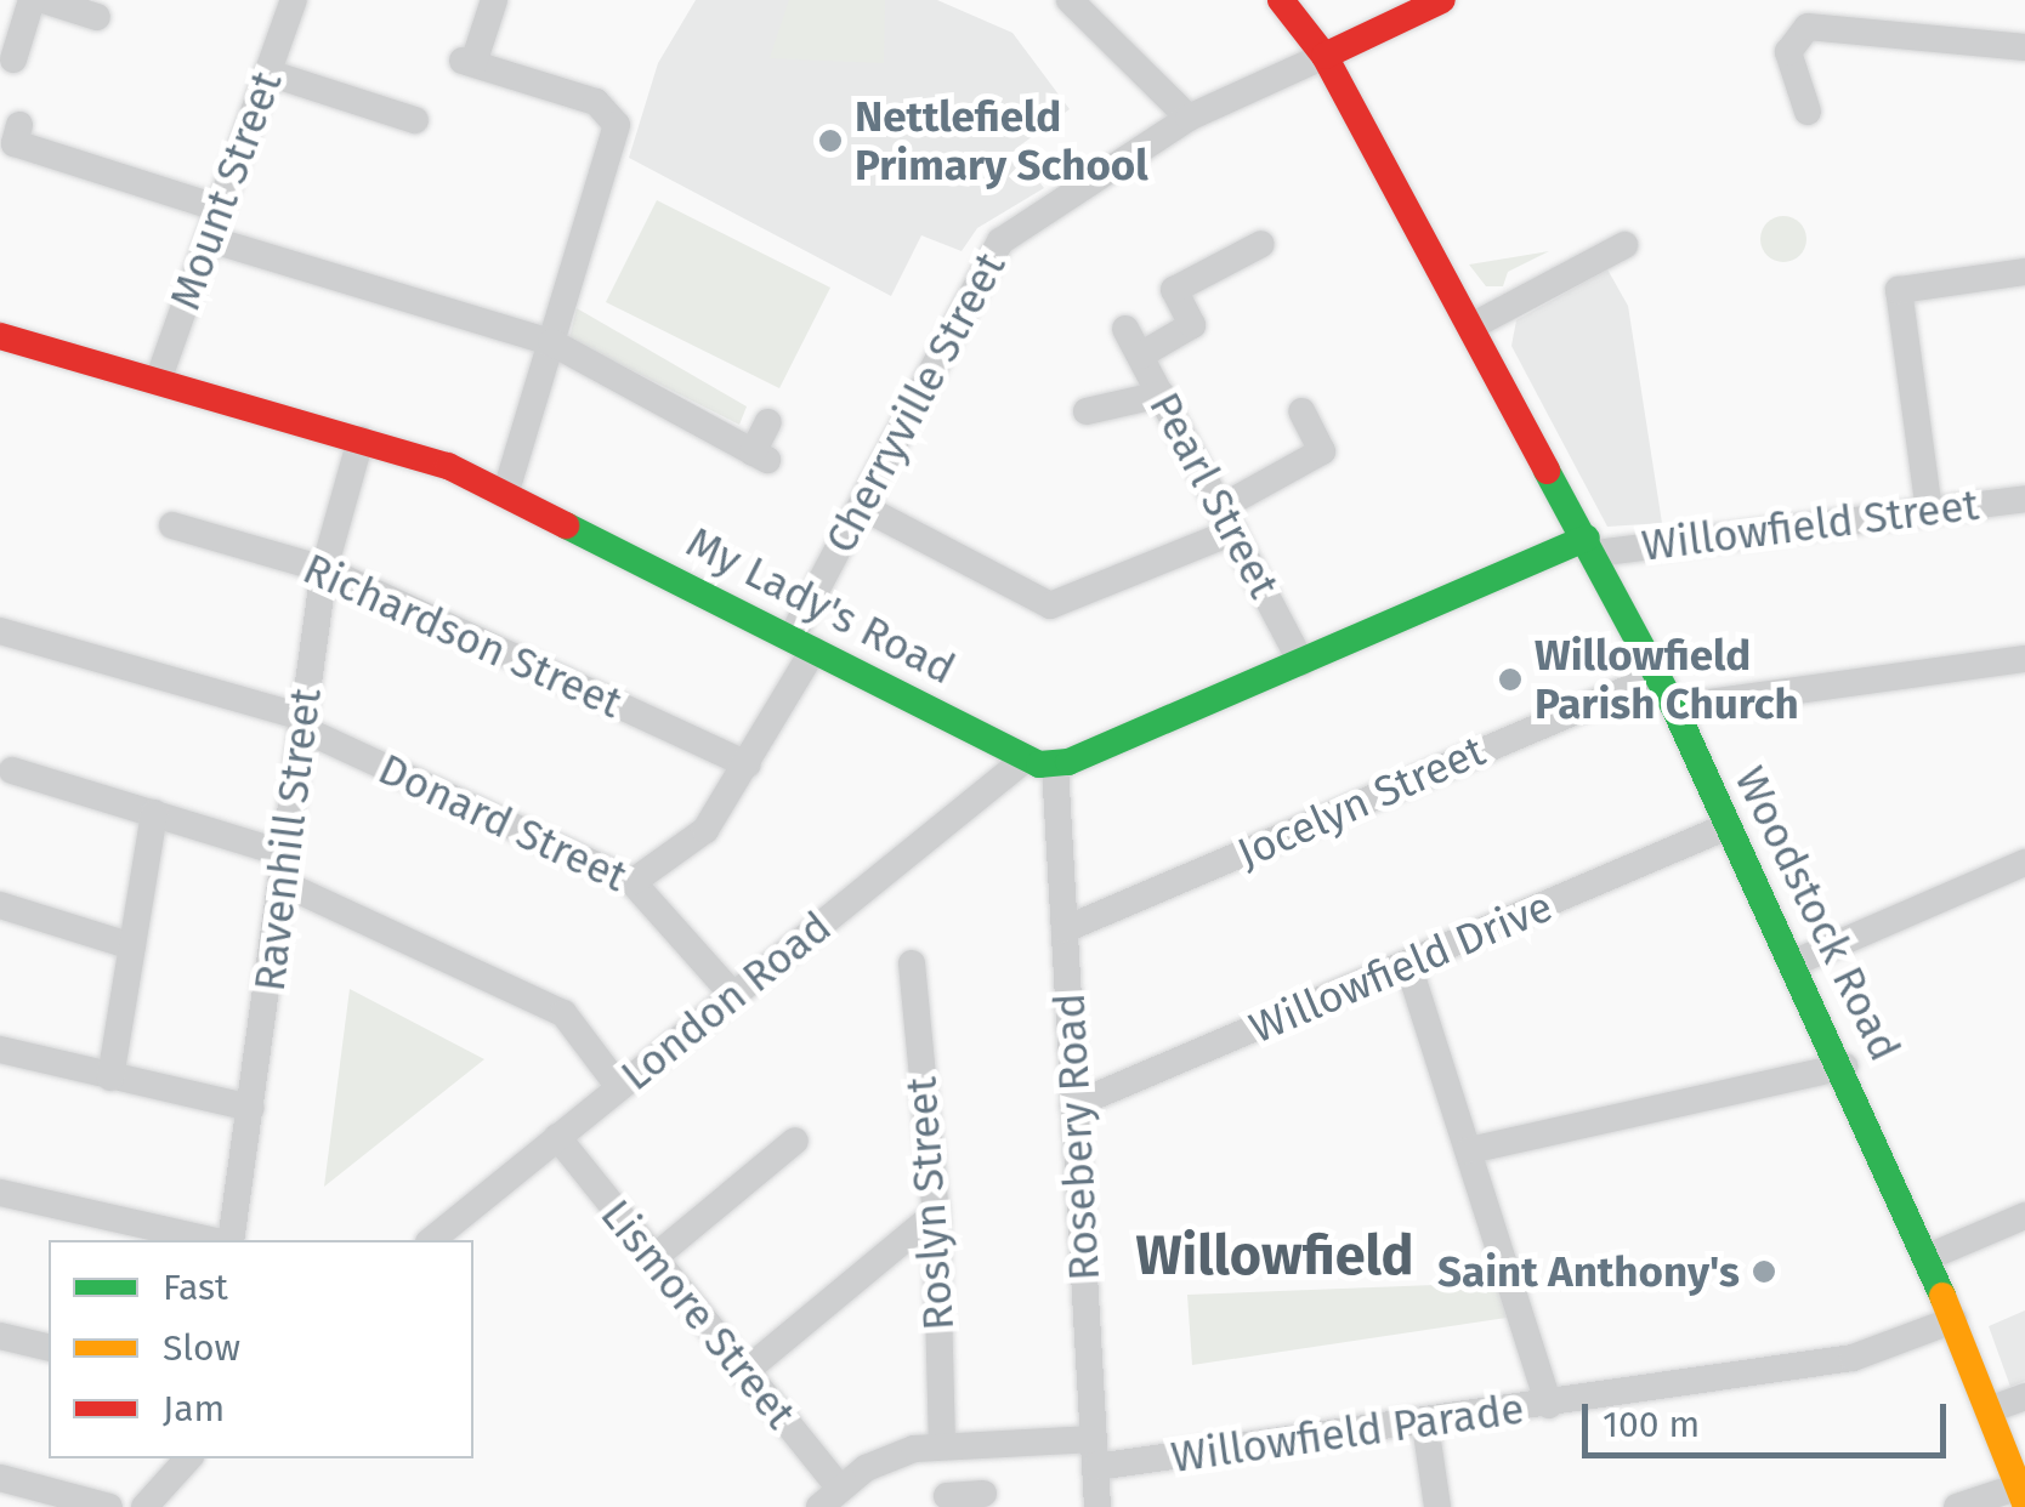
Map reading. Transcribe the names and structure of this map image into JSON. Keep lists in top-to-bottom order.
{
  "streets": {
    "street": [
      "Mount Street",
      "Cherryville Street",
      "Pearl Street",
      "Willowfield Street",
      "My Lady's Road",
      "Richardson Street",
      "Jocelyn Street",
      "Donard Street",
      "Ravenhill Street",
      "Woodstock Road",
      "Willowfield Drive",
      "London Road",
      "Rosebery Road",
      "Roslyn Street",
      "Lismore Street",
      "Willowfield Parade"
    ]
  },
  "crossings": [
    ["Mount Street", "My Lady's Road"],
    ["Cherryville Street", "My Lady's Road"],
    ["Cherryville Street", "Richardson Street"],
    ["Cherryville Street", "Donard Street"],
    ["Cherryville Street", "Woodstock Road"],
    ["Willowfield Street", "Woodstock Road"],
    ["My Lady's Road", "Ravenhill Street"],
    ["My Lady's Road", "London Road"],
    ["My Lady's Road", "Rosebery Road"],
    ["Richardson Street", "Ravenhill Street"],
    ["Jocelyn Street", "Woodstock Road"],
    ["Jocelyn Street", "Rosebery Road"],
    ["Donard Street", "Ravenhill Street"],
    ["Donard Street", "London Road"],
    ["Woodstock Road", "Willowfield Drive"],
    ["Woodstock Road", "Willowfield Parade"],
    ["Willowfield Drive", "Rosebery Road"],
    ["London Road", "Lismore Street"],
    ["Rosebery Road", "Willowfield Parade"],
    ["Roslyn Street", "Willowfield Parade"]
  ],
  "districts": ["Willowfield"],
  "places": ["Nettlefield Primary School", "Willowfield Parish Church", "Saint Anthony's"],
  "legend": ["Fast", "Slow", "Jam"],
  "scale_bar": "100 m"
}
